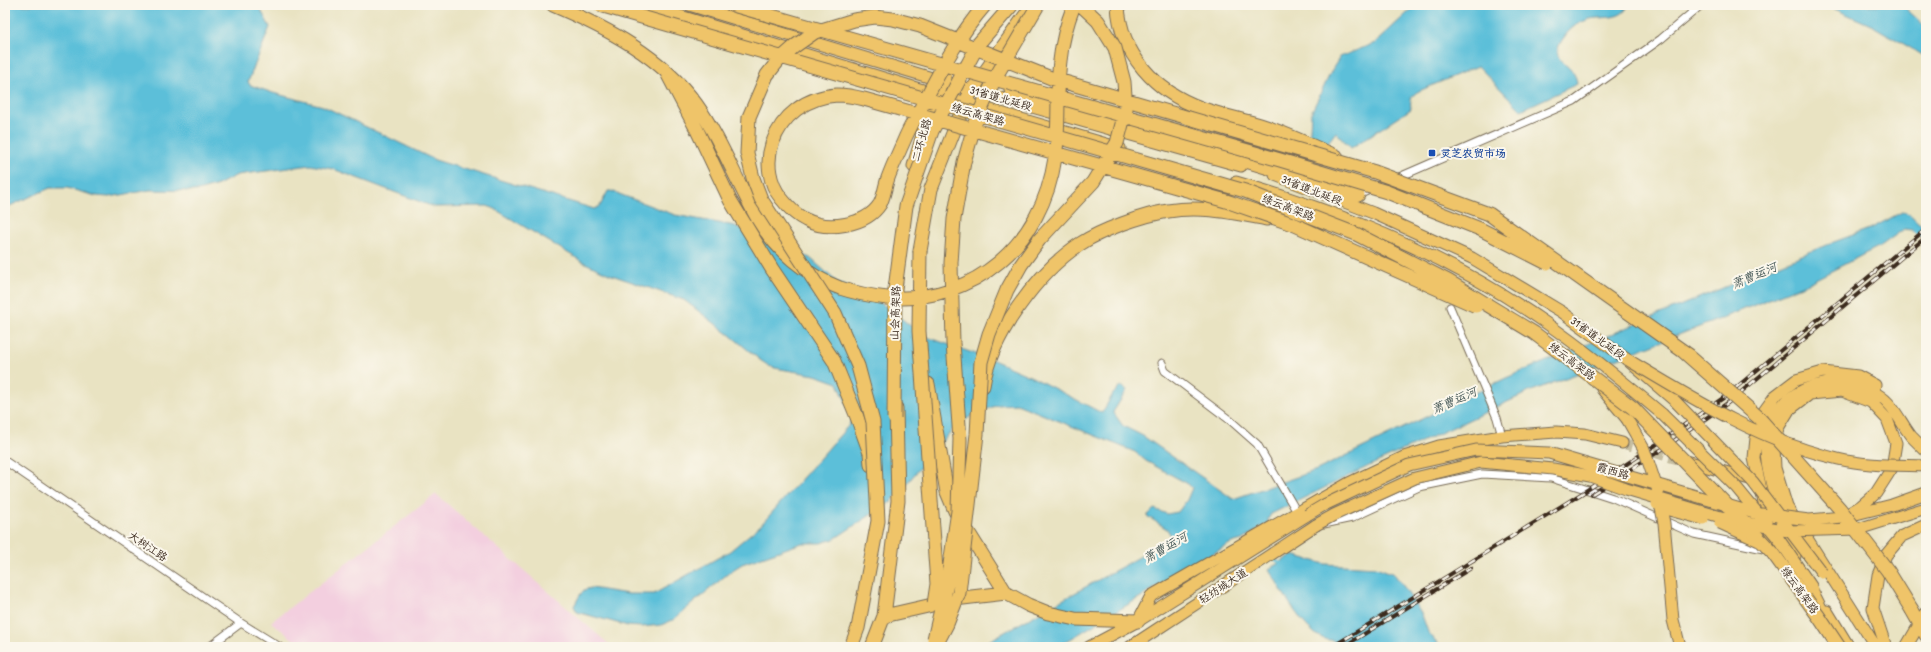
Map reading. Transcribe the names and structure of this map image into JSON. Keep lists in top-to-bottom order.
{
  "streets": {
    "highway": ["绿云高架路", "二环北路", "山会高架路"],
    "main road": ["31省道北延段", "霞西路", "轻纺城大道"],
    "street": ["大树江路"]
  },
  "crossings": [
    ["31省道北延段", "二环北路"],
    ["霞西路", "轻纺城大道"]
  ],
  "water": ["萧曹运河"],
  "places": {
    "transit": ["灵芝农贸市场"]
  }
}
